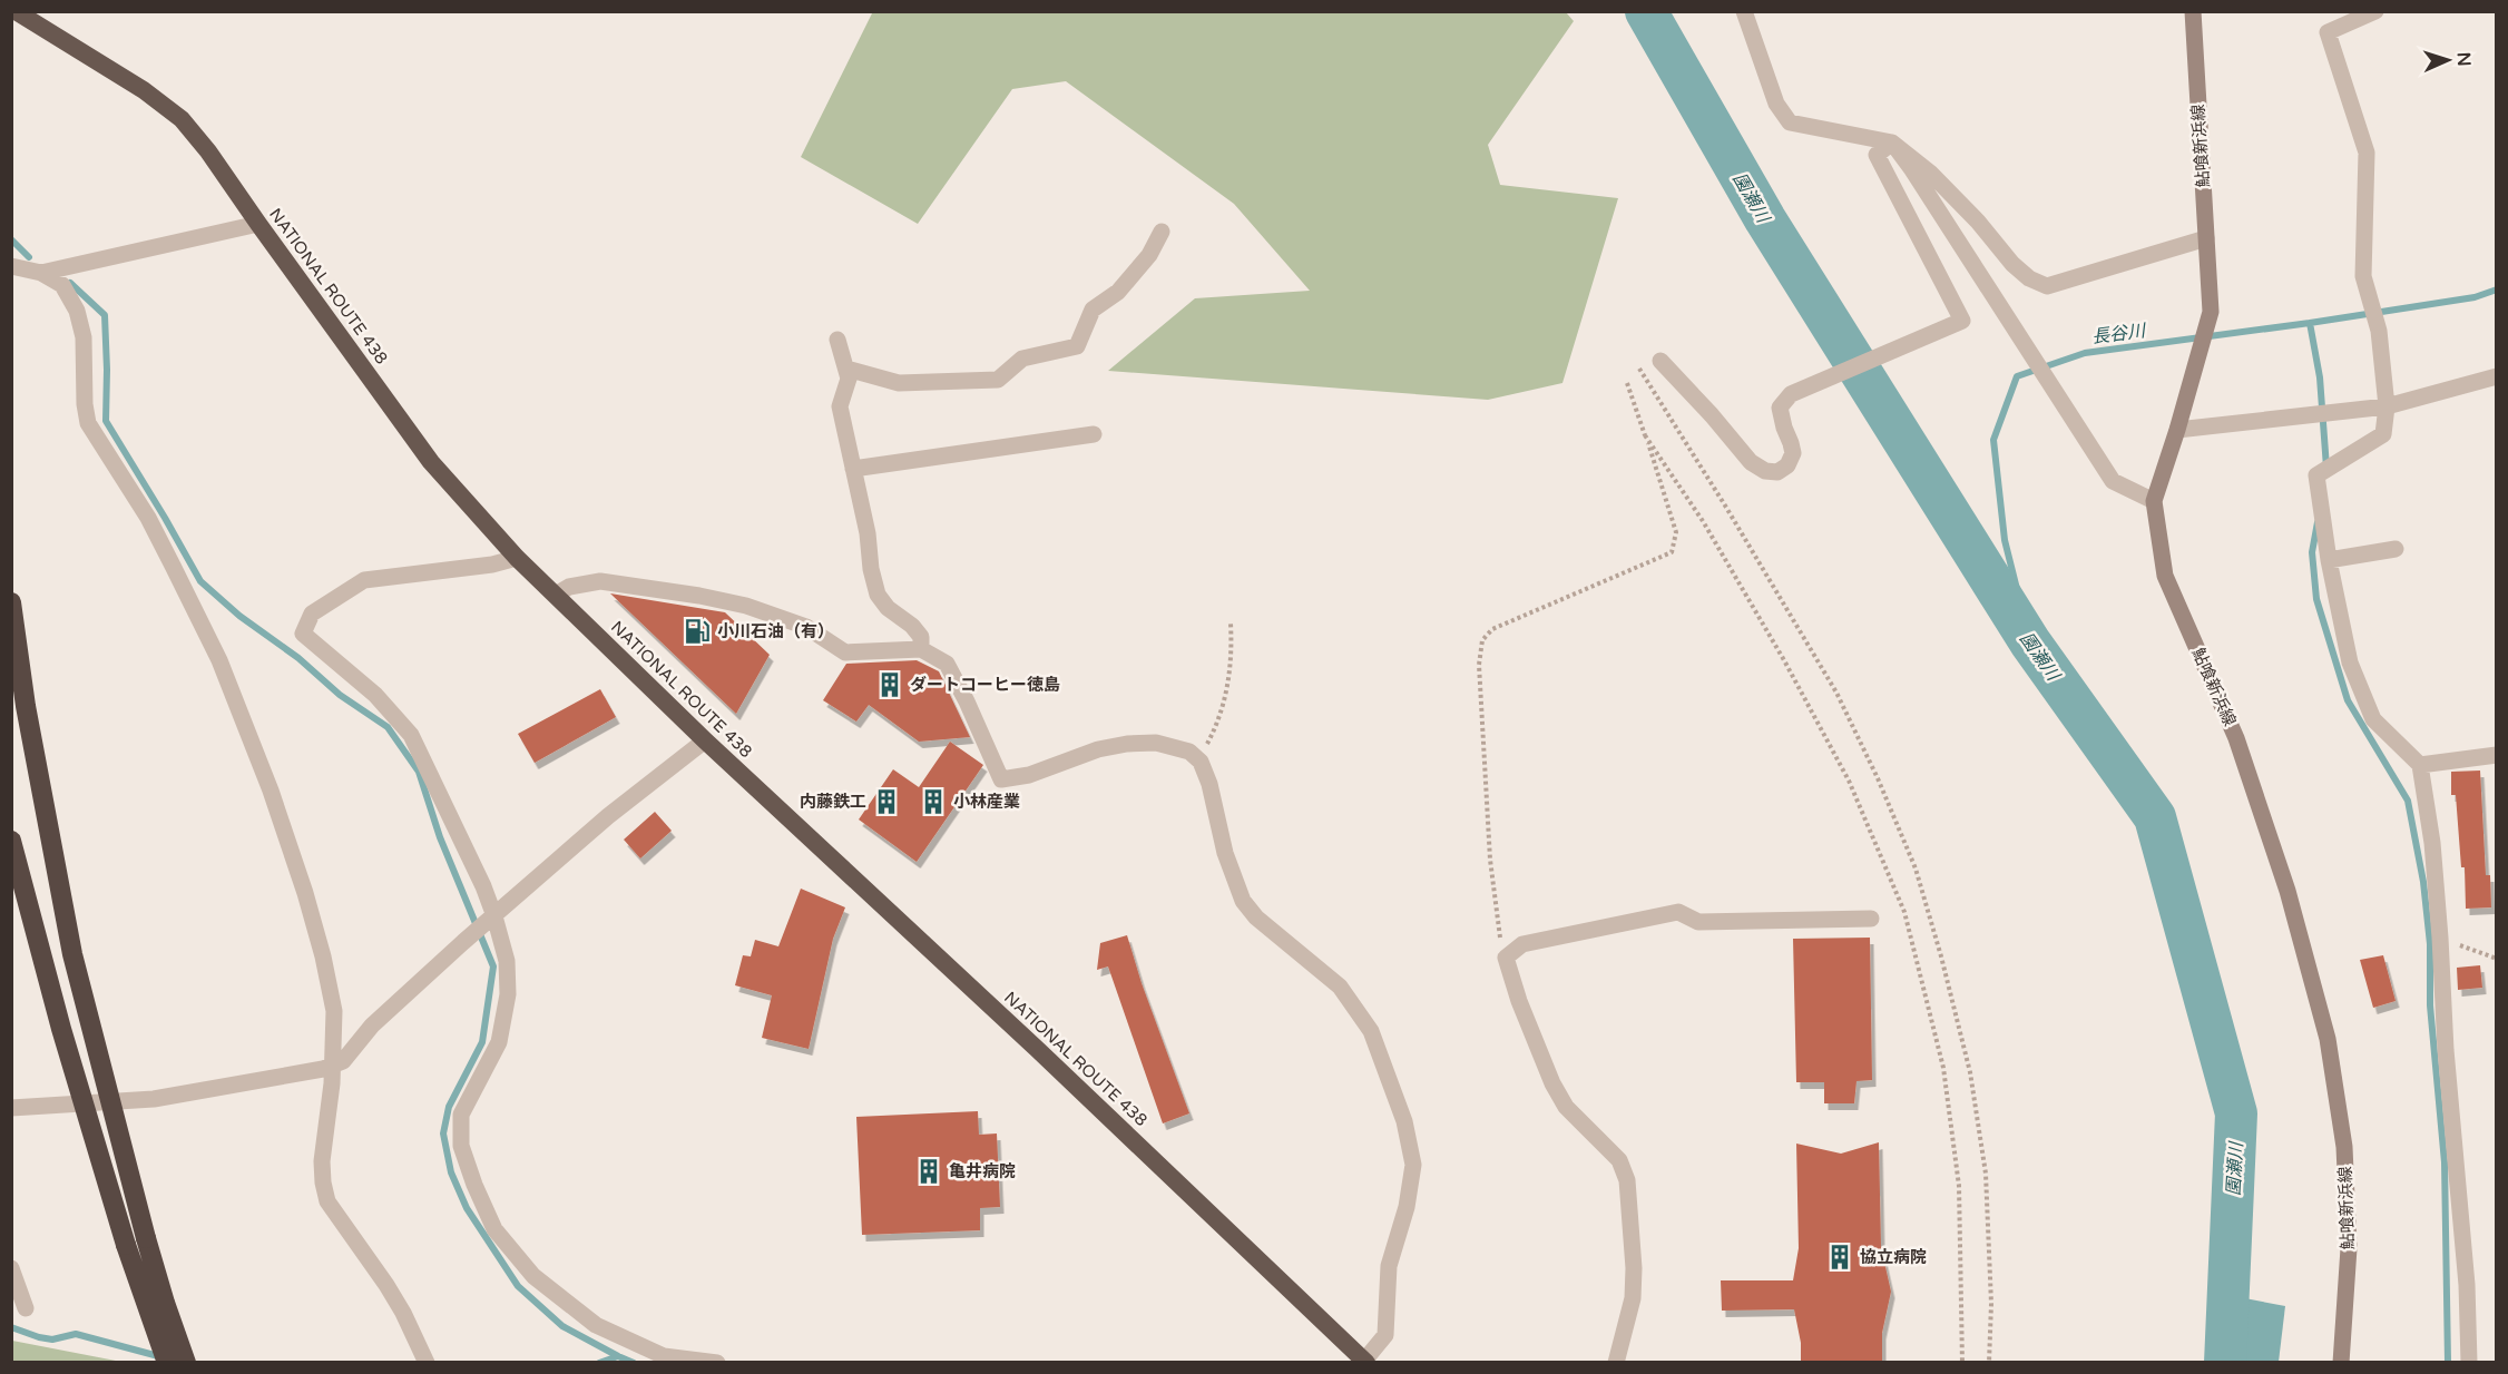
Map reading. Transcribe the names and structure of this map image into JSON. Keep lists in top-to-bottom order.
{
  "streets": {
    "highway": ["NATIONAL ROUTE 438"],
    "main road": ["鮎喰新浜線"]
  },
  "water": ["園瀬川", "長谷川"],
  "places": {
    "fuel station": ["小川石油（有）"],
    "building": [
      "ダートコーヒー徳島",
      "内藤鉄工",
      "小林産業",
      "亀井病院",
      "協立病院"
    ]
  },
  "north": "right"
}
